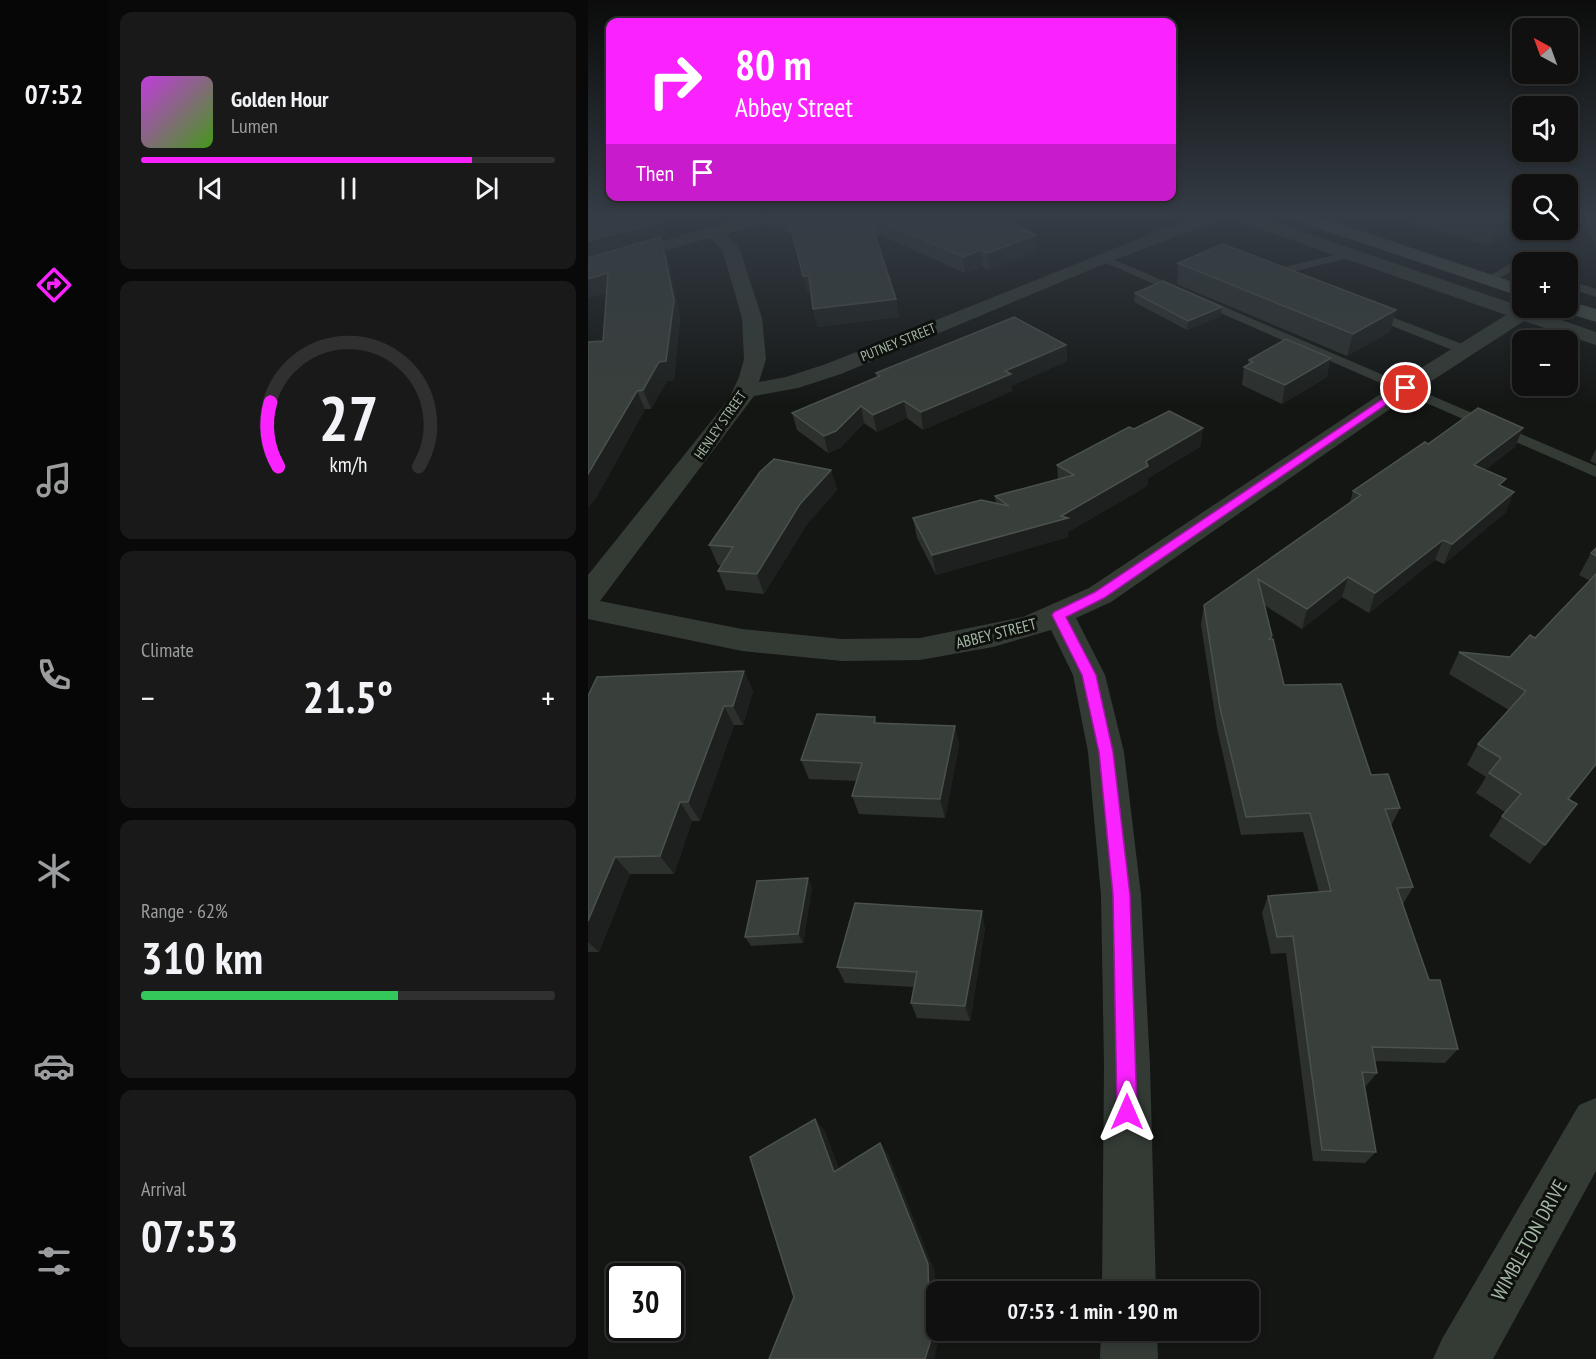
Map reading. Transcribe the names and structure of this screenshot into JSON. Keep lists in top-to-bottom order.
{
  "streets": {
    "street": [
      "PUTNEY STREET",
      "HENLEY STREET",
      "ABBEY STREET",
      "WIMBLETON DRIVE"
    ]
  },
  "crossings": [
    ["PUTNEY STREET", "HENLEY STREET"]
  ],
  "north": "top left",
  "page": {
    "tabs": "07:52",
    "map_buttons": ["+", "−"],
    "turn": ["80 m", "Abbey Street"],
    "song": ["Golden Hour", "Lumen"],
    "then": "Then",
    "tile": [
      "Climate",
      ["Range · 62%", "310 km"],
      ["Arrival", "07:53"]
    ],
    "heat": ["−", "21.5°", "+"],
    "limit": "30",
    "trip": "07:53 · 1 min · 190 m",
    "gauge": ["27", "km/h"]
  }
}
